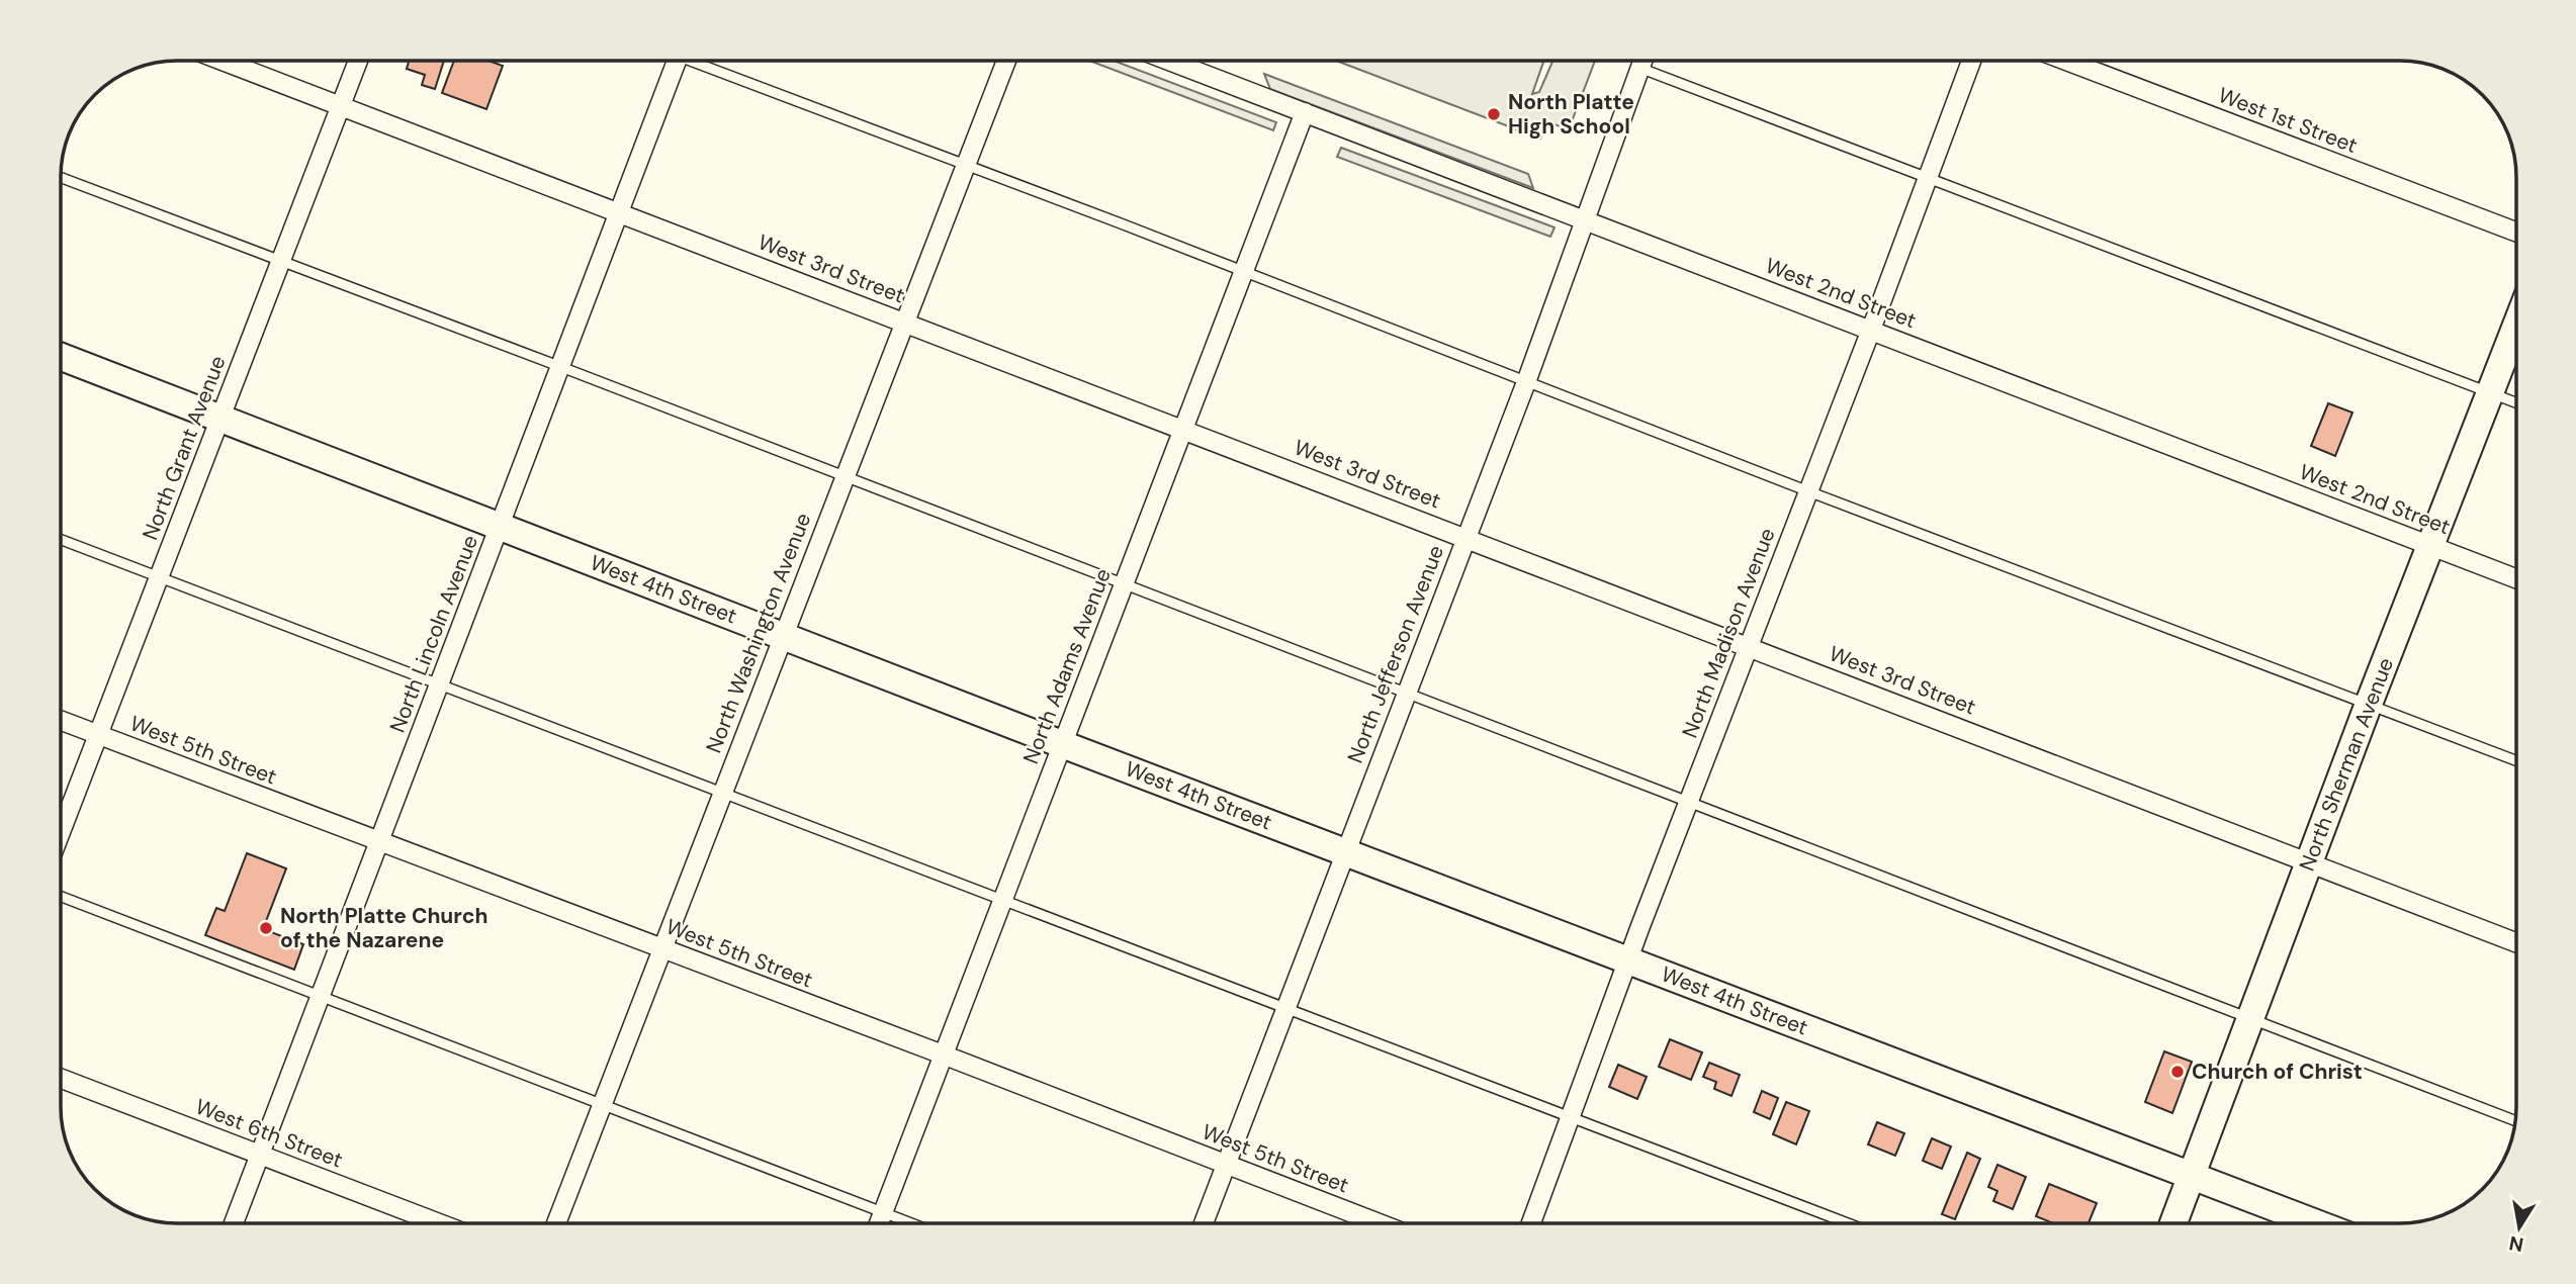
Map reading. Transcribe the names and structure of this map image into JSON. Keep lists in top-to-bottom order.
{
  "streets": {
    "main road": ["West 4th Street", "North Sherman Avenue"],
    "street": [
      "West 1st Street",
      "West 3rd Street",
      "West 2nd Street",
      "North Grant Avenue",
      "North Washington Avenue",
      "North Madison Avenue",
      "North Lincoln Avenue",
      "North Jefferson Avenue",
      "North Adams Avenue",
      "West 5th Street",
      "West 6th Street"
    ]
  },
  "crossings": [
    ["West 3rd Street", "North Grant Avenue"],
    ["West 3rd Street", "North Washington Avenue"],
    ["West 3rd Street", "North Madison Avenue"],
    ["West 3rd Street", "North Lincoln Avenue"],
    ["West 3rd Street", "North Jefferson Avenue"],
    ["West 3rd Street", "North Adams Avenue"],
    ["West 3rd Street", "North Sherman Avenue"],
    ["West 2nd Street", "North Madison Avenue"],
    ["West 2nd Street", "North Jefferson Avenue"],
    ["West 2nd Street", "North Adams Avenue"],
    ["West 2nd Street", "North Sherman Avenue"],
    ["North Grant Avenue", "West 4th Street"],
    ["North Grant Avenue", "West 5th Street"],
    ["West 4th Street", "North Washington Avenue"],
    ["West 4th Street", "North Madison Avenue"],
    ["West 4th Street", "North Lincoln Avenue"],
    ["West 4th Street", "North Jefferson Avenue"],
    ["West 4th Street", "North Adams Avenue"],
    ["West 4th Street", "North Sherman Avenue"],
    ["North Washington Avenue", "West 5th Street"],
    ["North Lincoln Avenue", "West 5th Street"],
    ["North Lincoln Avenue", "West 6th Street"],
    ["North Jefferson Avenue", "West 5th Street"],
    ["North Adams Avenue", "West 5th Street"]
  ],
  "places": ["North Platte High School", "North Platte Church of the Nazarene", "Church of Christ"],
  "north": "bottom"
}
